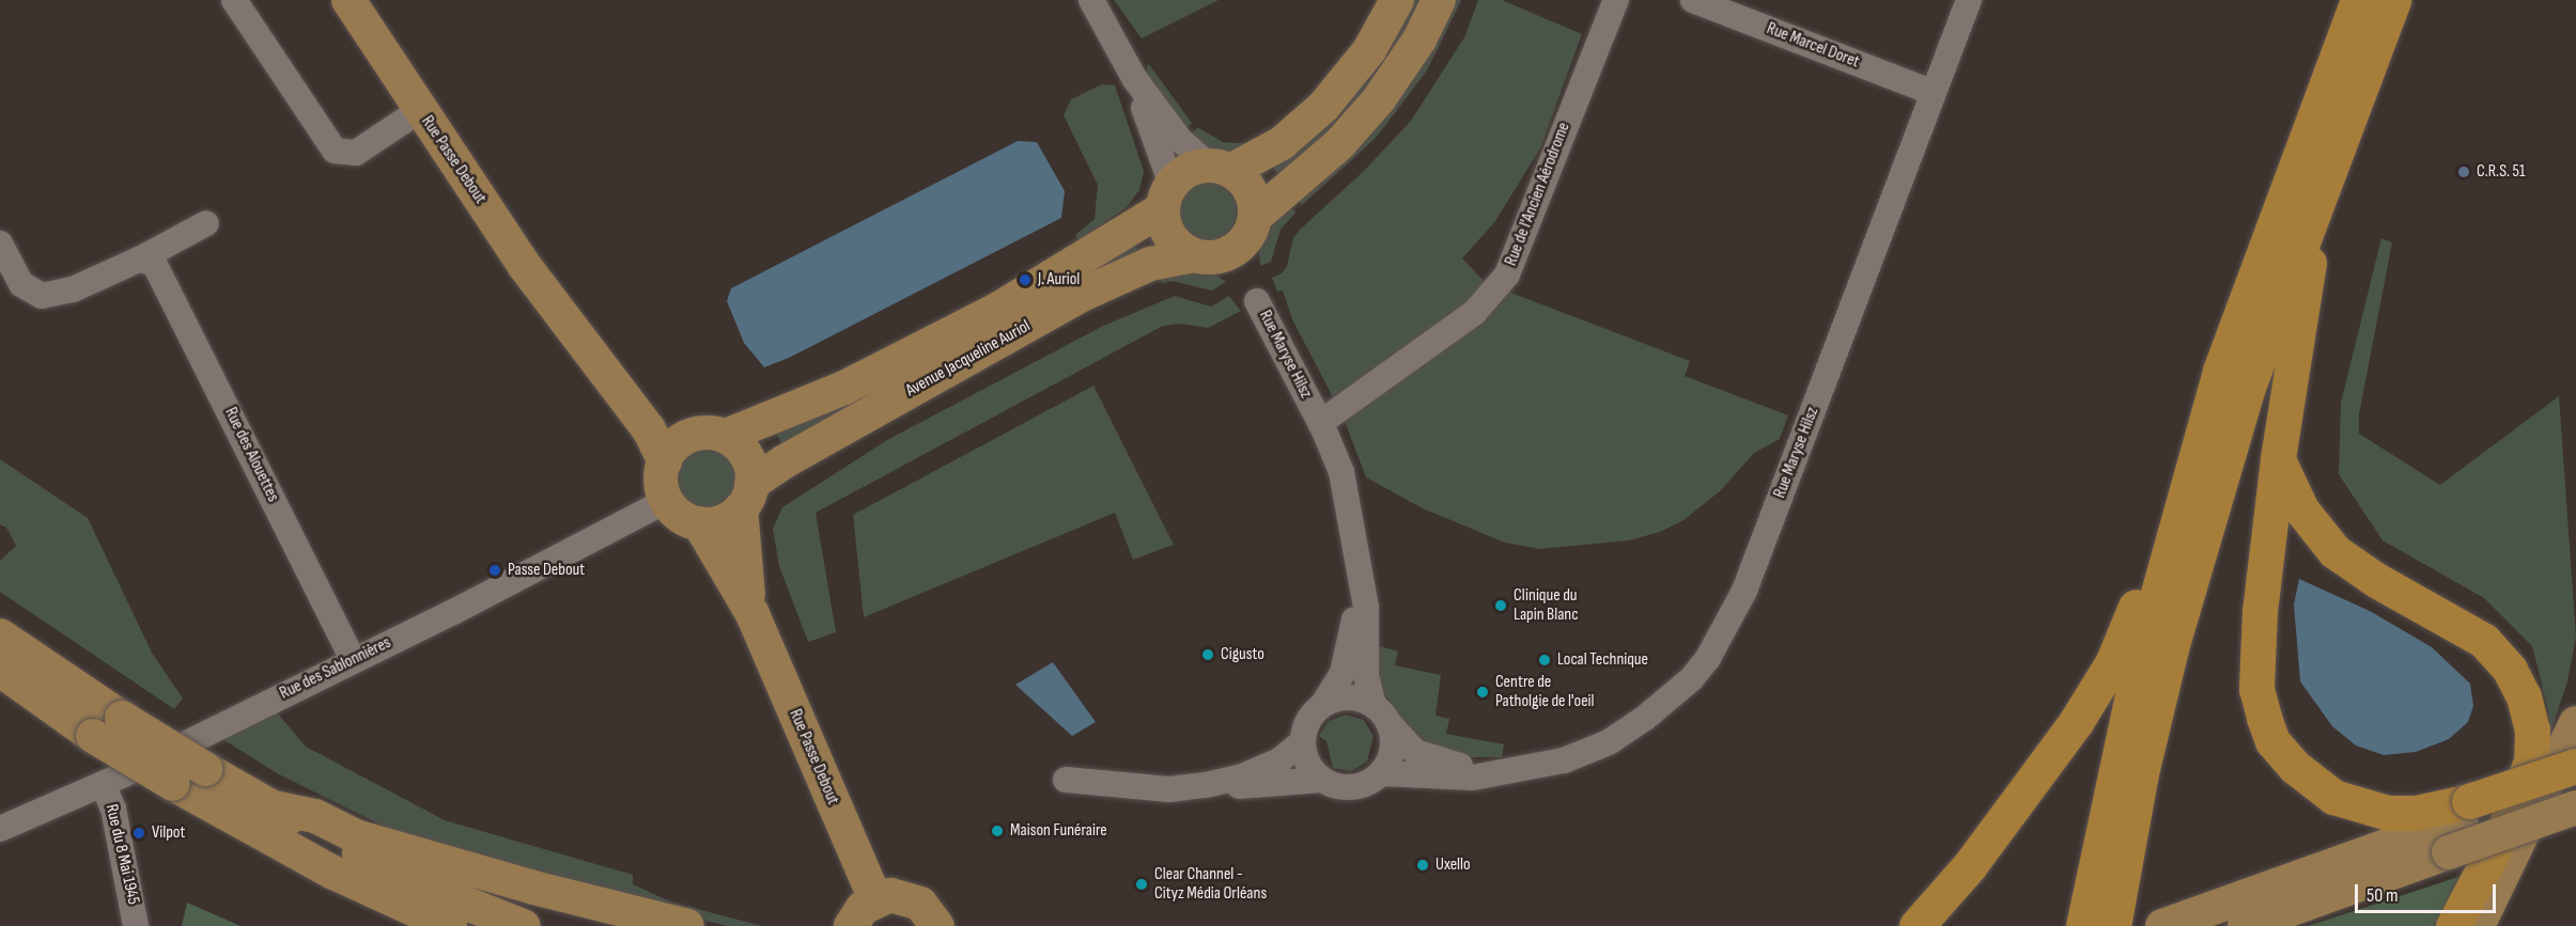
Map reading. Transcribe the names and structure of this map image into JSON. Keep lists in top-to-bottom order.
{
  "streets": {
    "main road": ["Rue Passe Debout", "Avenue Jacqueline Auriol"],
    "street": [
      "Rue Marcel Doret",
      "Rue de l'Ancien Aérodrome",
      "Rue Maryse Hilsz",
      "Rue des Alouettes",
      "Rue des Sablonnières",
      "Rue du 8 Mai 1945"
    ]
  },
  "crossings": [
    ["Rue Marcel Doret", "Rue Maryse Hilsz"],
    ["Rue Passe Debout", "Avenue Jacqueline Auriol"],
    ["Rue Passe Debout", "Rue des Sablonnières"],
    ["Rue de l'Ancien Aérodrome", "Rue Maryse Hilsz"],
    ["Avenue Jacqueline Auriol", "Rue des Sablonnières"],
    ["Rue des Alouettes", "Rue des Sablonnières"],
    ["Rue des Sablonnières", "Rue du 8 Mai 1945"]
  ],
  "places": [
    "C.R.S. 51",
    "J. Auriol",
    "Passe Debout",
    "Clinique du Lapin Blanc",
    "Cigusto",
    "Local Technique",
    "Centre de Patholgie de l'oeil",
    "Maison Funéraire",
    "Vilpot",
    "Uxello",
    "Clear Channel - Cityz Média Orléans"
  ],
  "scale_bar": "50 m"
}
